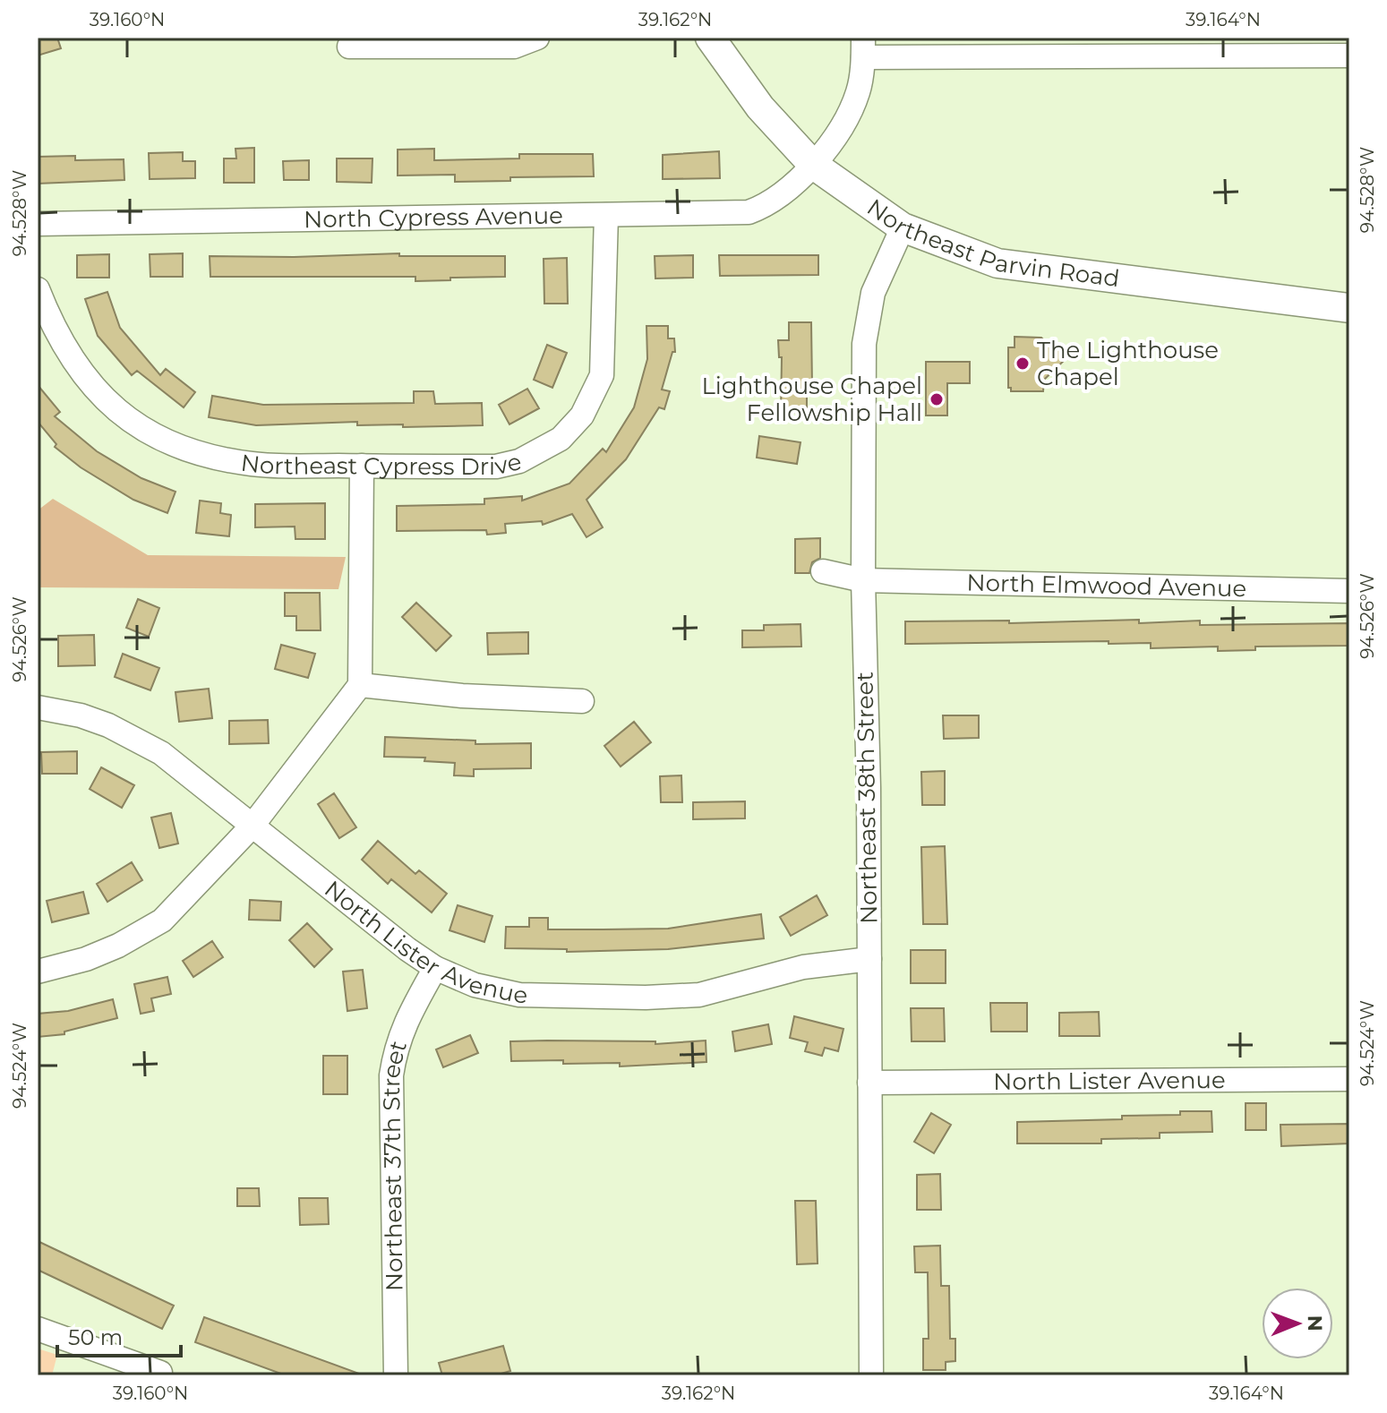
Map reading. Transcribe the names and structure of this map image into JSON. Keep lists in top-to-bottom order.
{
  "streets": {
    "main road": ["Northeast Parvin Road"],
    "street": [
      "North Cypress Avenue",
      "Northeast Cypress Drive",
      "North Elmwood Avenue",
      "Northeast 38th Street",
      "North Lister Avenue",
      "Northeast 37th Street"
    ]
  },
  "crossings": [
    ["North Cypress Avenue", "Northeast Parvin Road"],
    ["North Cypress Avenue", "Northeast Cypress Drive"],
    ["Northeast Parvin Road", "Northeast 38th Street"],
    ["North Elmwood Avenue", "Northeast 38th Street"],
    ["Northeast 38th Street", "North Lister Avenue"],
    ["North Lister Avenue", "Northeast 37th Street"]
  ],
  "places": ["The Lighthouse Chapel", "Lighthouse Chapel Fellowship Hall"],
  "scale_bar": "50 m",
  "north": "right",
  "coordinates": [
    "39.160°N",
    "39.162°N",
    "39.164°N",
    "94.528°W",
    "94.526°W",
    "94.524°W"
  ]
}
